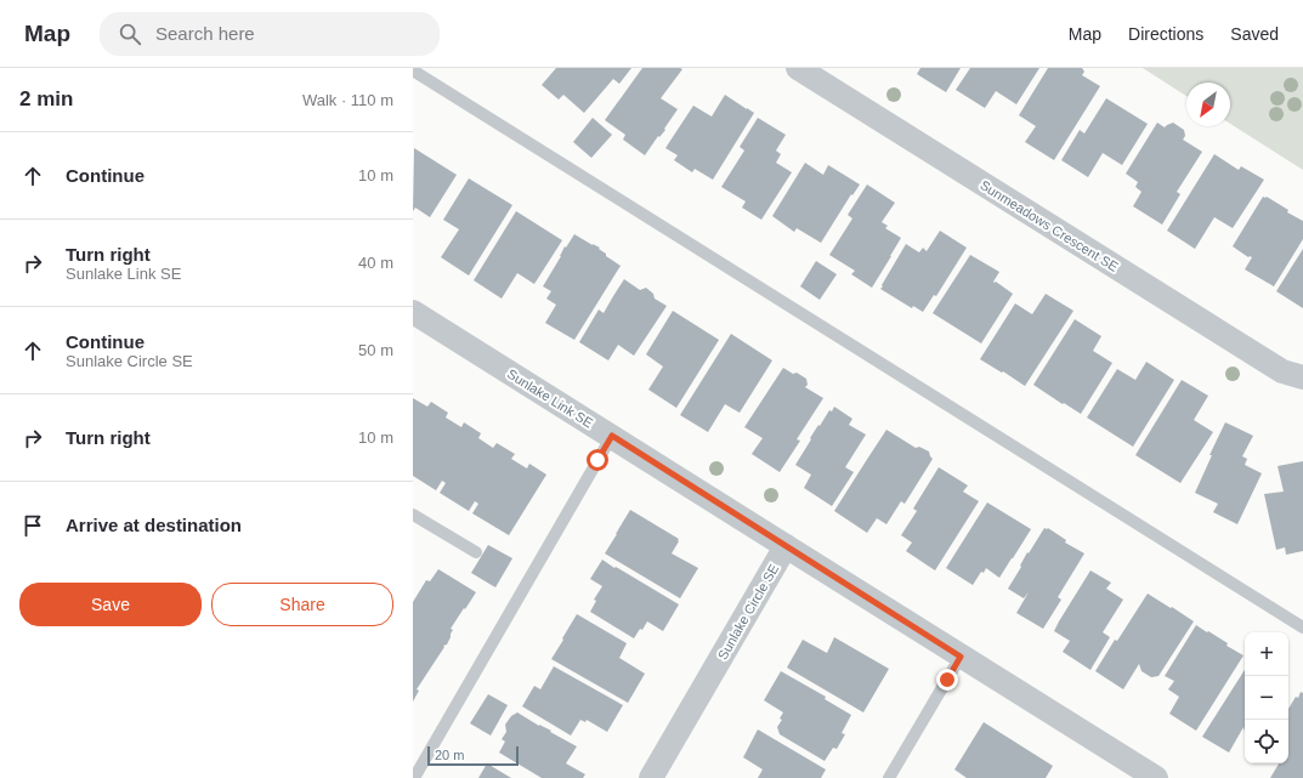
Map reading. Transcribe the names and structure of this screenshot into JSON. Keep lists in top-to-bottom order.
{
  "streets": {
    "street": ["Sunmeadows Crescent SE", "Sunlake Link SE", "Sunlake Circle SE"]
  },
  "crossings": [
    ["Sunlake Link SE", "Sunlake Circle SE"]
  ],
  "scale_bar": "20 m",
  "north": "bottom left",
  "page": {
    "header": "Map",
    "search": "Search here",
    "nav": ["Map", "Directions", "Saved"],
    "heading": ["2 min", "Walk · 110 m"],
    "list": [
      ["Continue", "10 m"],
      ["Turn right", "Sunlake Link SE", "40 m"],
      ["Continue", "Sunlake Circle SE", "50 m"],
      ["Turn right", "10 m"],
      "Arrive at destination"
    ],
    "buttons": ["Save", "Share"],
    "map_buttons": ["+", "−"],
    "scale": "20 m"
  }
}
